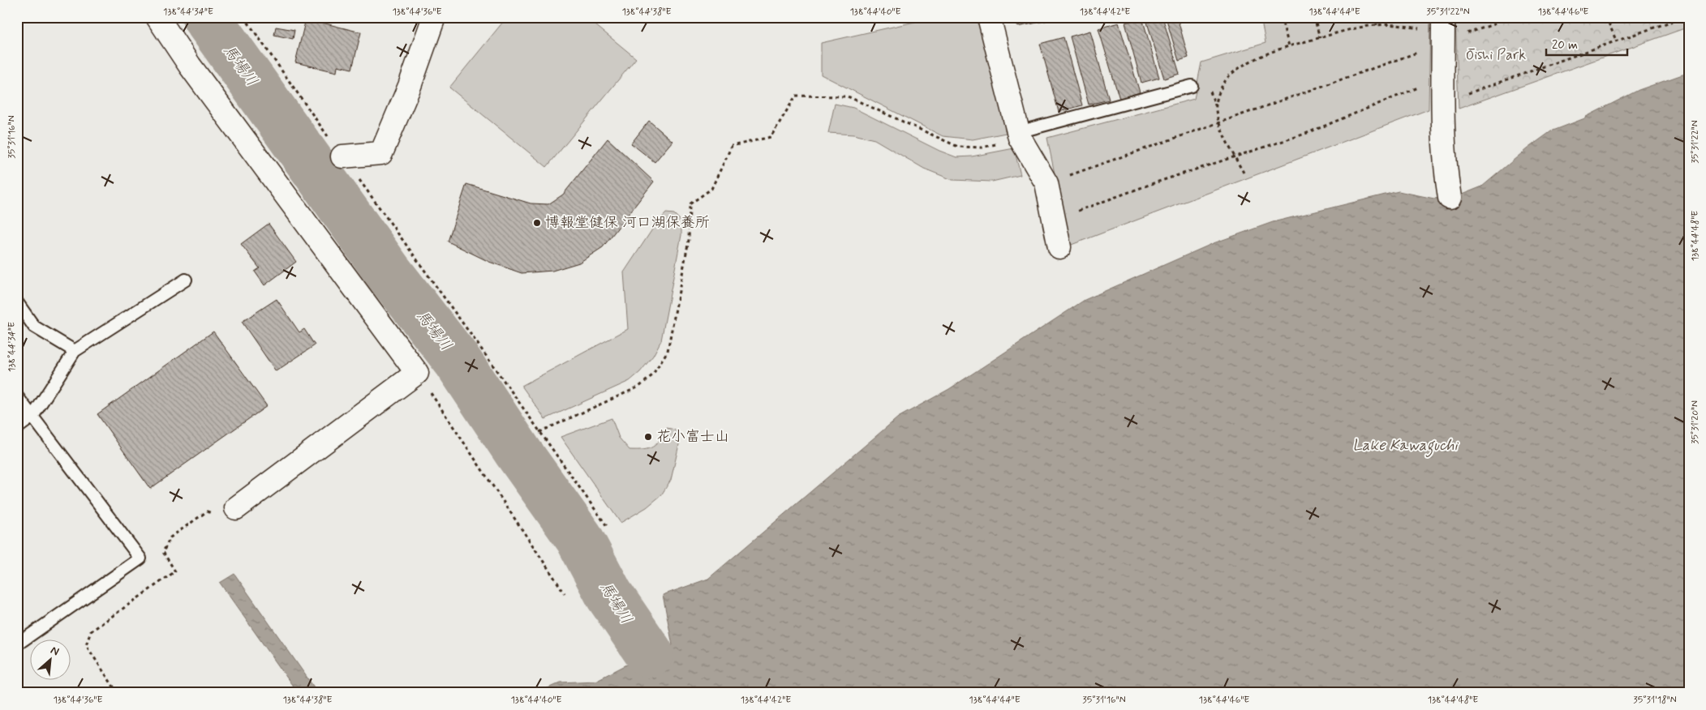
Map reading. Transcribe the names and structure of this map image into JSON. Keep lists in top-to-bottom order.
{
  "water": ["馬場川", "Lake Kawaguchi"],
  "parks": ["Ōishi Park"],
  "places": ["博報堂健保 河口湖保養所", "花小富士山"],
  "scale_bar": "20 m",
  "north": "top right",
  "coordinates": [
    "138°44'34\"E",
    "138°44'36\"E",
    "138°44'38\"E",
    "138°44'40\"E",
    "138°44'42\"E",
    "138°44'44\"E",
    "35°31'22\"N",
    "138°44'46\"E",
    "35°31'16\"N",
    "138°44'48\"E",
    "35°31'20\"N",
    "35°31'18\"N"
  ]
}
